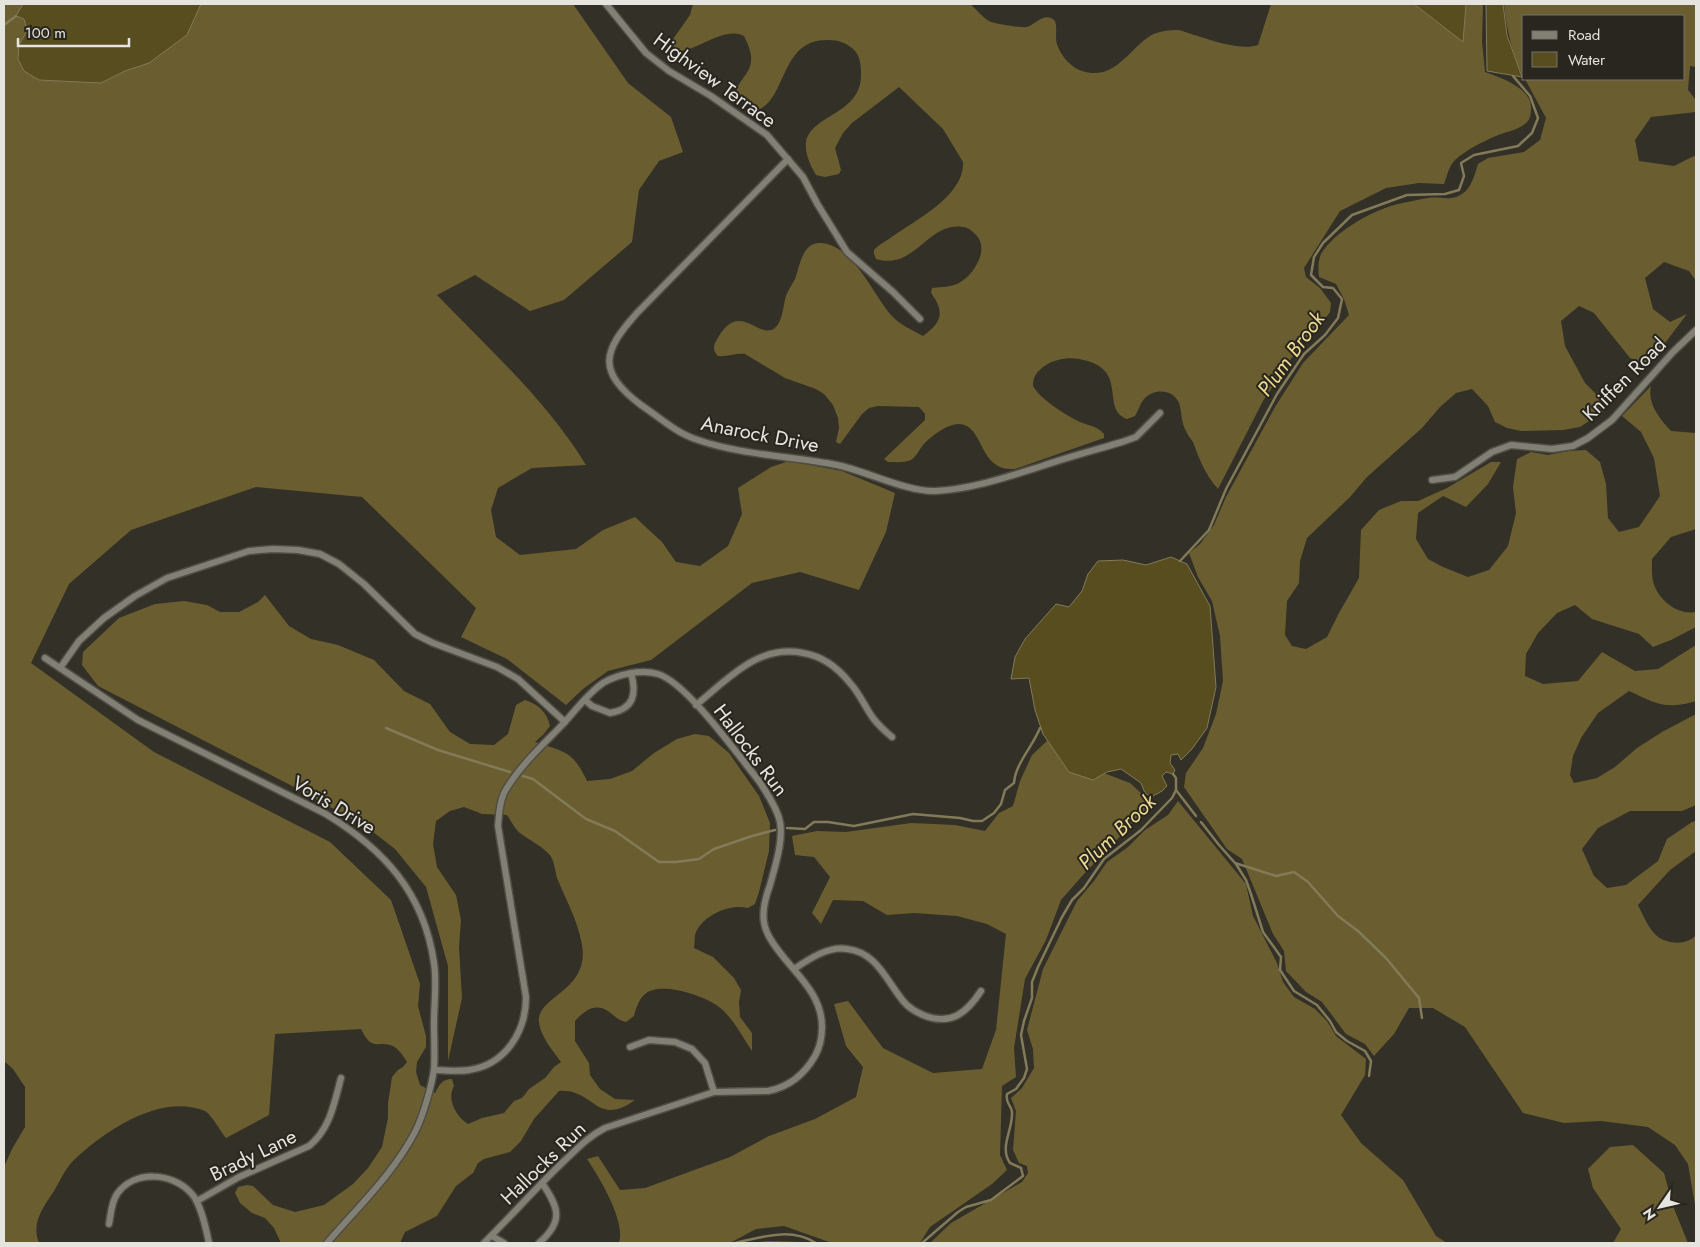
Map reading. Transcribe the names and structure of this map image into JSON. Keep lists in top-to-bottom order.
{
  "streets": {
    "street": [
      "Highview Terrace",
      "Kniffen Road",
      "Anarock Drive",
      "Hallocks Run",
      "Voris Drive",
      "Brady Lane"
    ]
  },
  "crossings": [
    ["Highview Terrace", "Anarock Drive"],
    ["Hallocks Run", "Voris Drive"]
  ],
  "water": ["Plum Brook"],
  "legend": ["Road", "Water"],
  "scale_bar": "100 m",
  "north": "bottom left"
}
